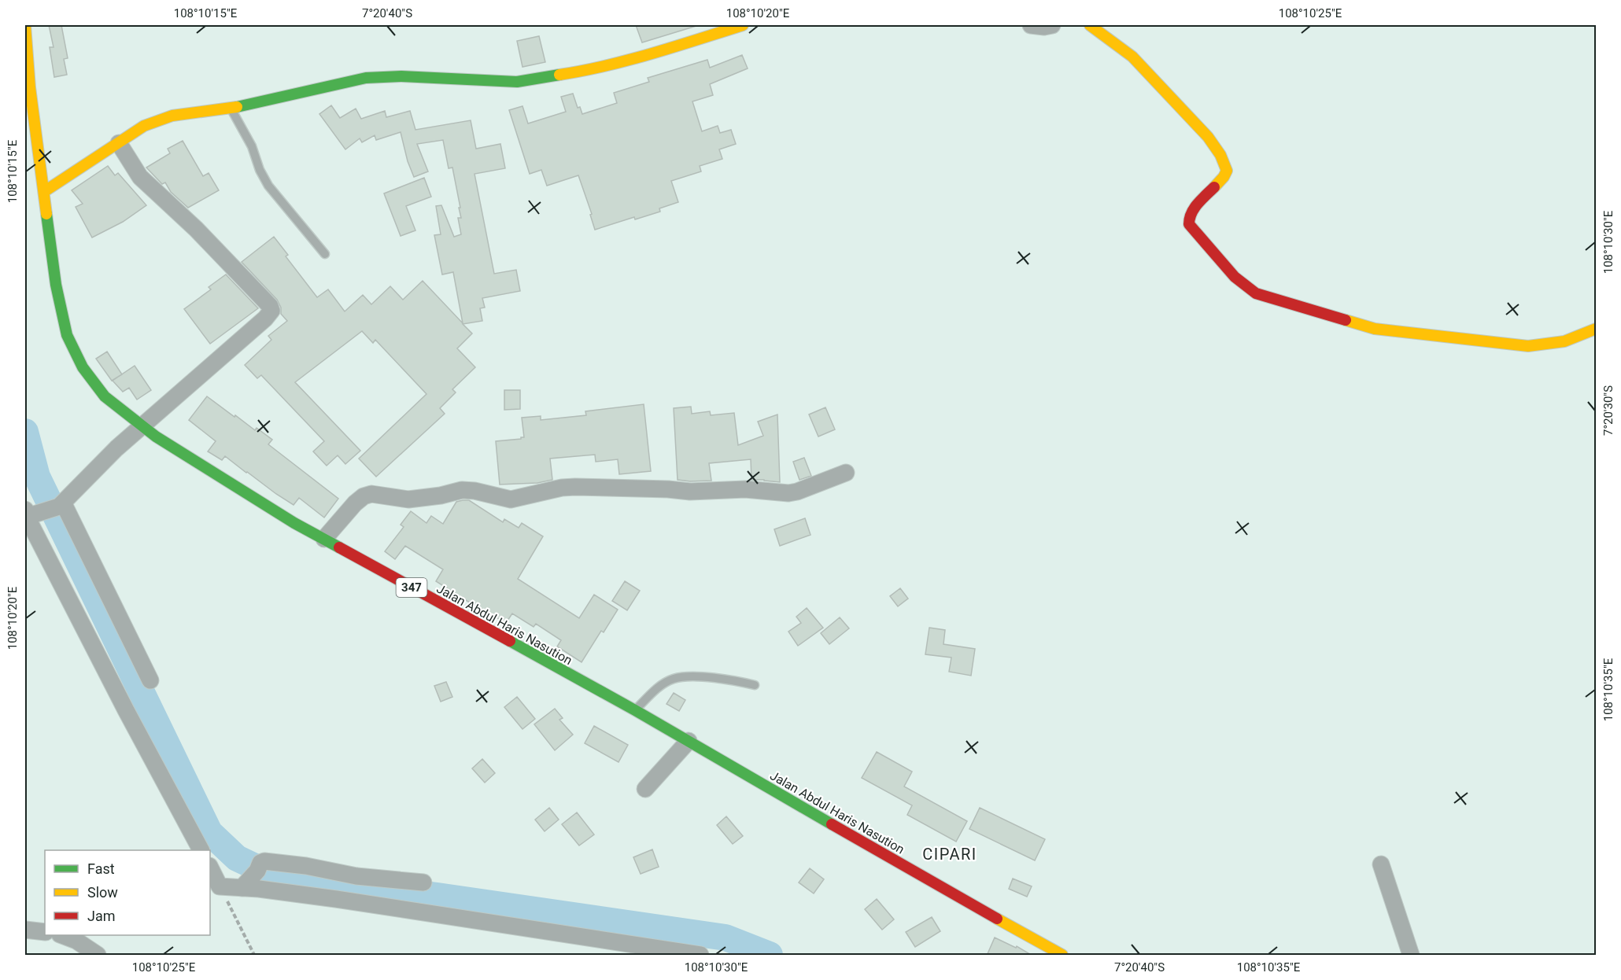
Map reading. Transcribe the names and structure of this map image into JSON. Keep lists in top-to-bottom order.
{
  "streets": {
    "main road": ["347", "Jalan Abdul Haris Nasution"]
  },
  "districts": ["CIPARI"],
  "legend": ["Fast", "Slow", "Jam"],
  "coordinates": [
    "108°10'15\"E",
    "7°20'40\"S",
    "108°10'20\"E",
    "108°10'25\"E",
    "108°10'30\"E",
    "7°20'30\"S",
    "108°10'35\"E"
  ]
}
